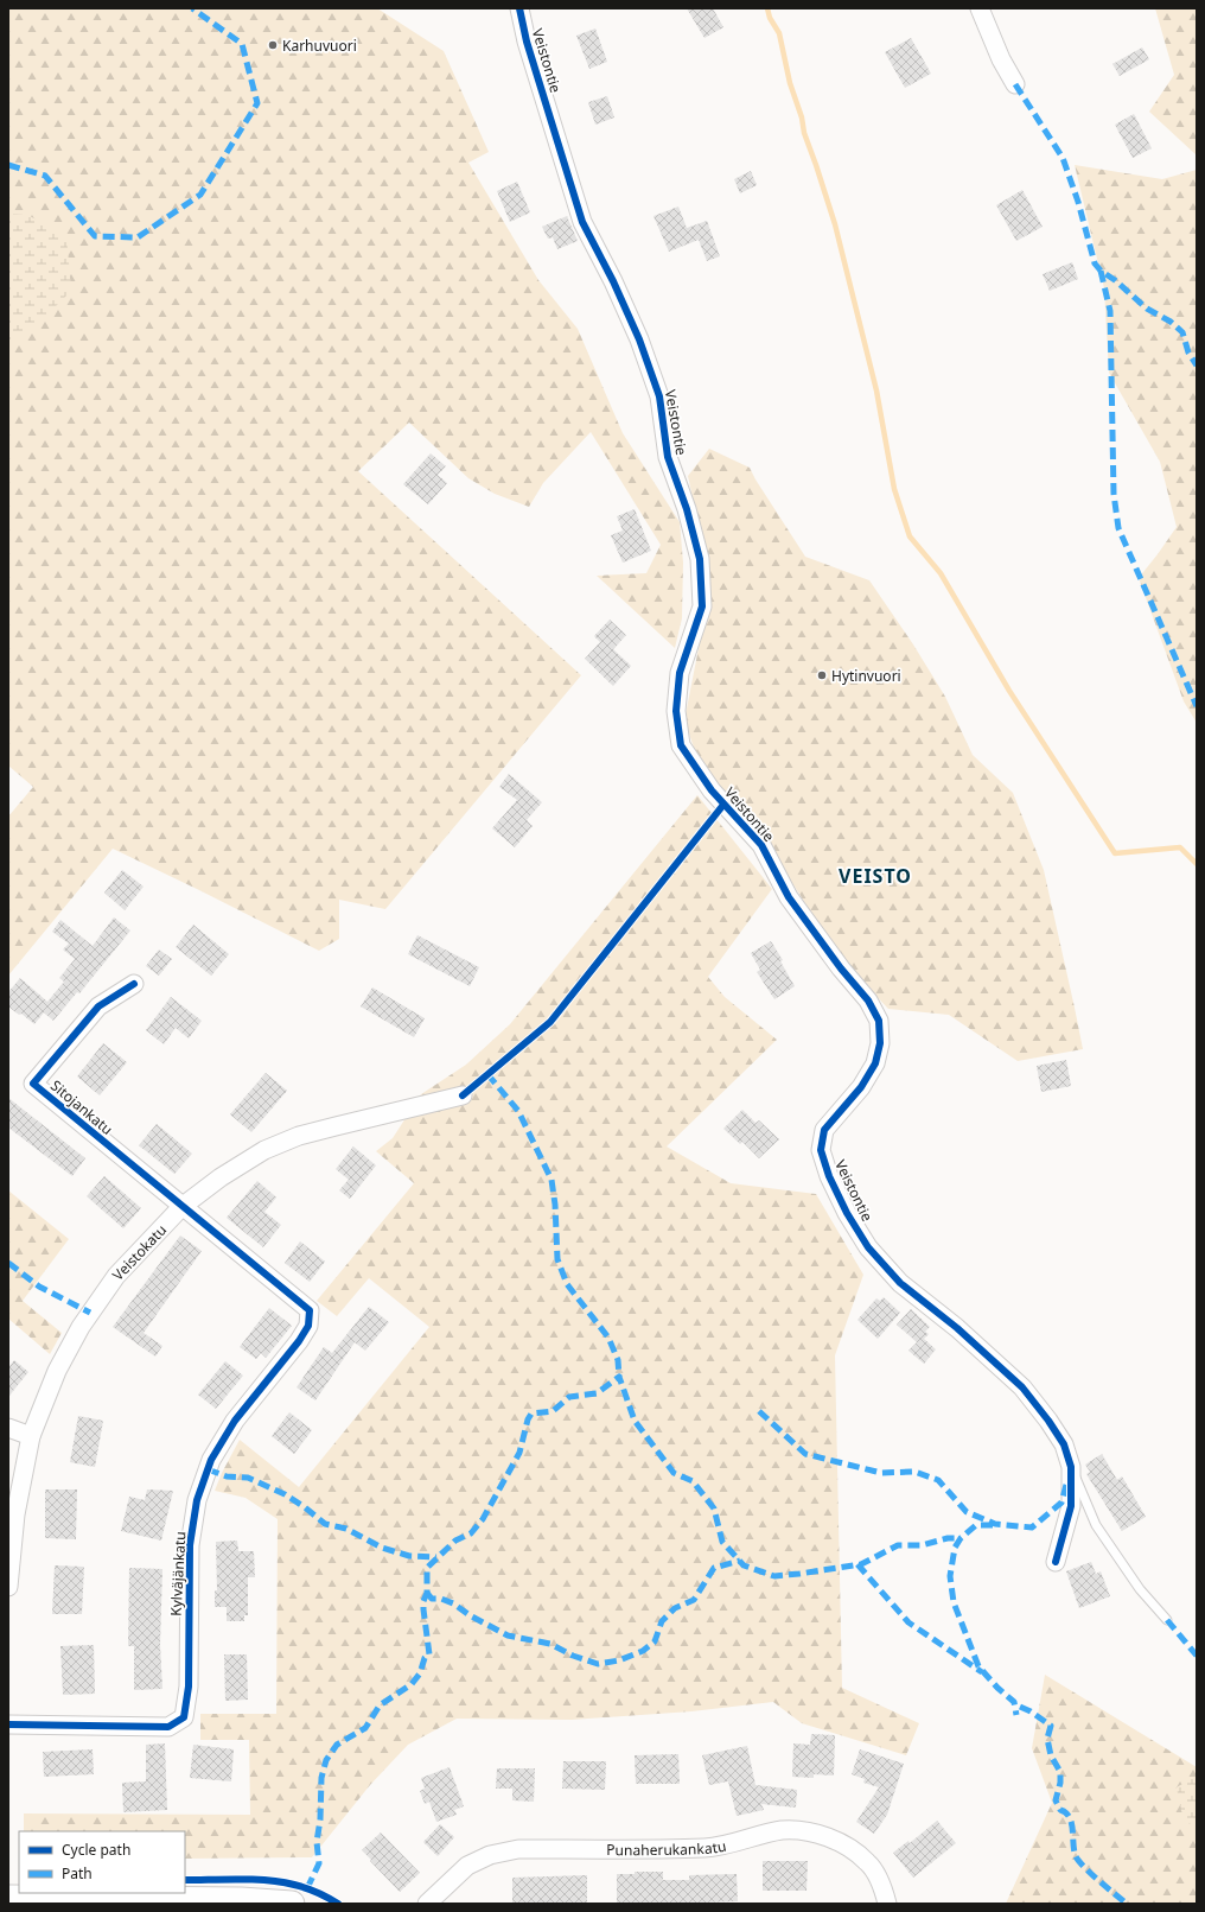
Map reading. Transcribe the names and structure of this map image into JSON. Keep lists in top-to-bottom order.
{
  "streets": {
    "street": [
      "Veistontie",
      "Sitojankatu",
      "Veistokatu",
      "Kylväjänkatu",
      "Punaherukankatu"
    ]
  },
  "crossings": [
    ["Sitojankatu", "Veistokatu"],
    ["Sitojankatu", "Kylväjänkatu"],
    ["Veistokatu", "Kylväjänkatu"]
  ],
  "districts": ["VEISTO"],
  "places": ["Karhuvuori", "Hytinvuori"],
  "legend": ["Cycle path", "Path"]
}
